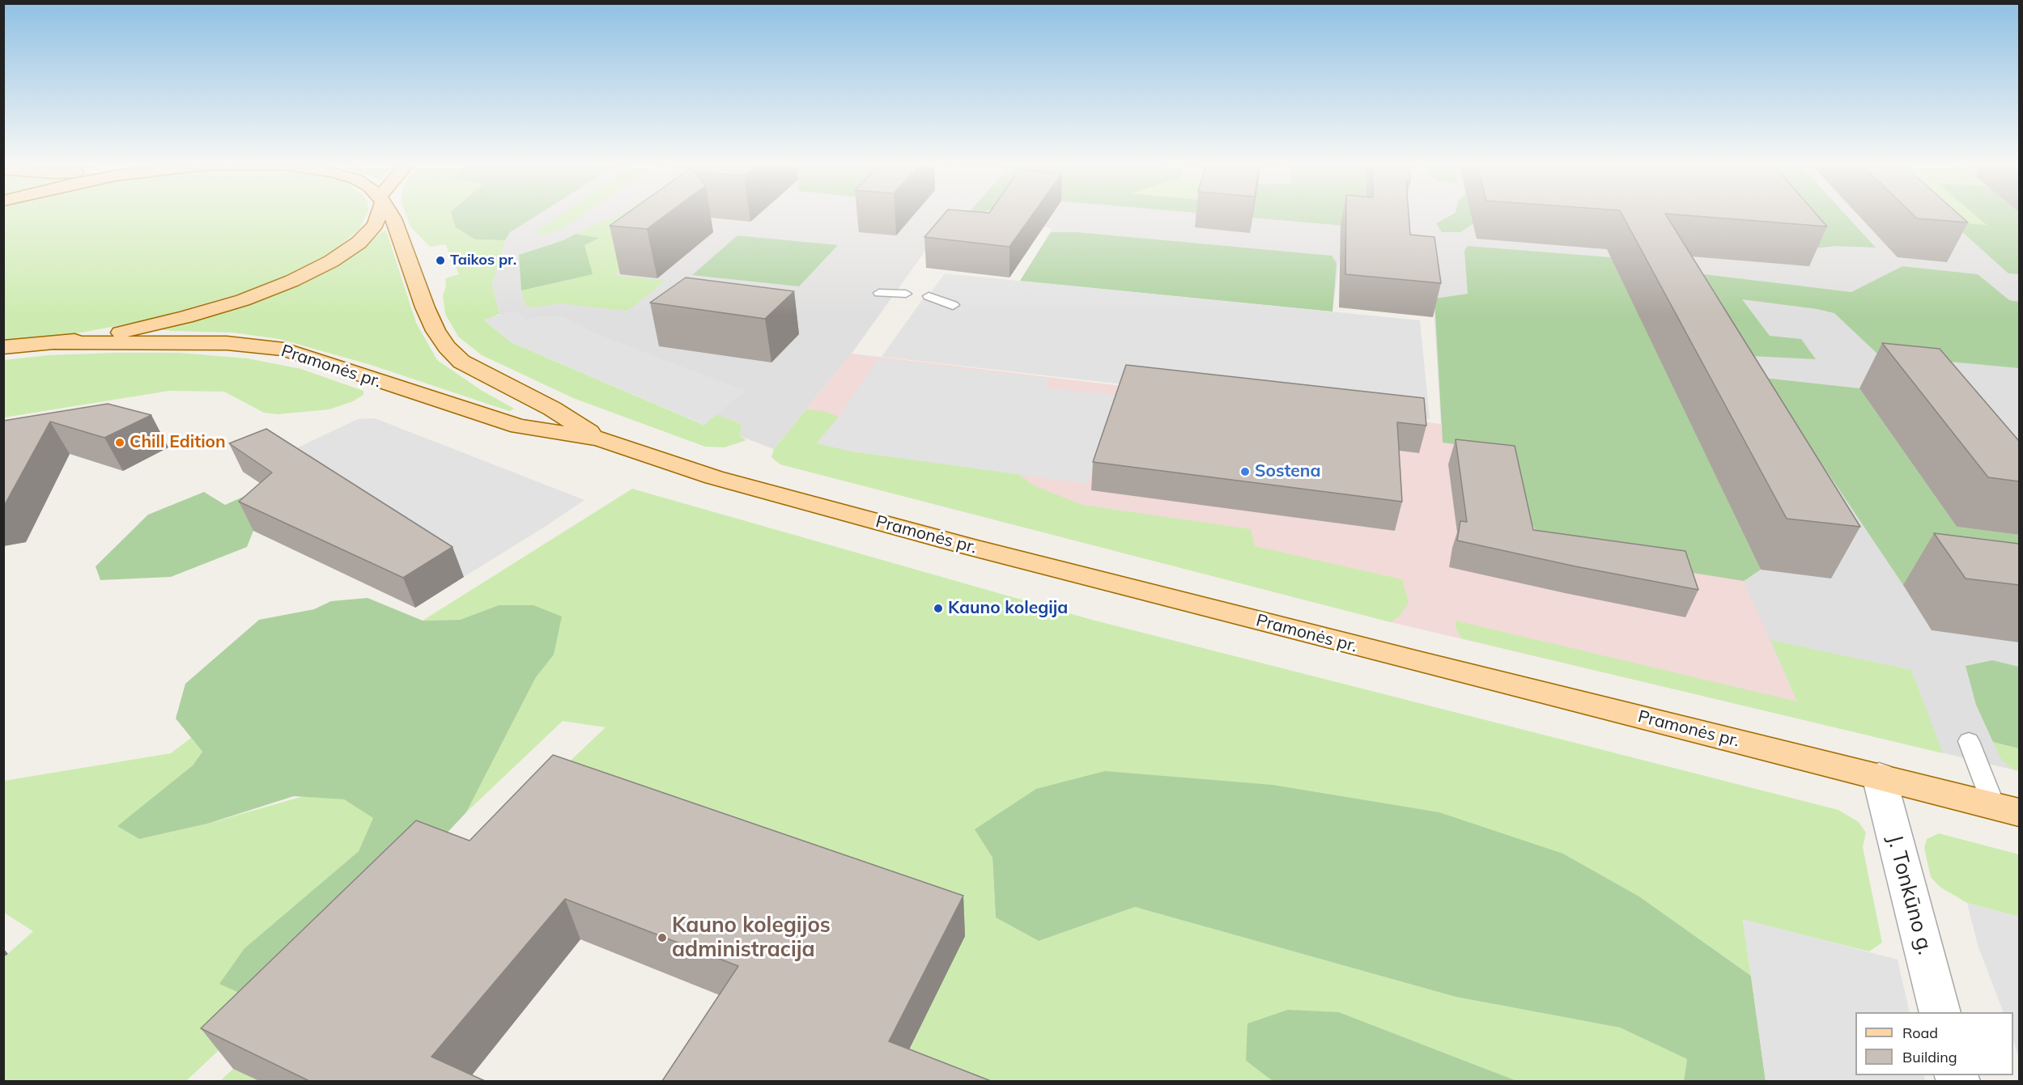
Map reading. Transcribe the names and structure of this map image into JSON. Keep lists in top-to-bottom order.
{
  "streets": {
    "main road": ["Pramonės pr."],
    "street": ["J. Tonkūno g."]
  },
  "crossings": [
    ["Pramonės pr.", "J. Tonkūno g."]
  ],
  "places": [
    "Taikos pr.",
    "Chill Edition",
    "Sostena",
    "Kauno kolegija",
    "Kauno kolegijos administracija"
  ],
  "legend": ["Road", "Building"]
}
